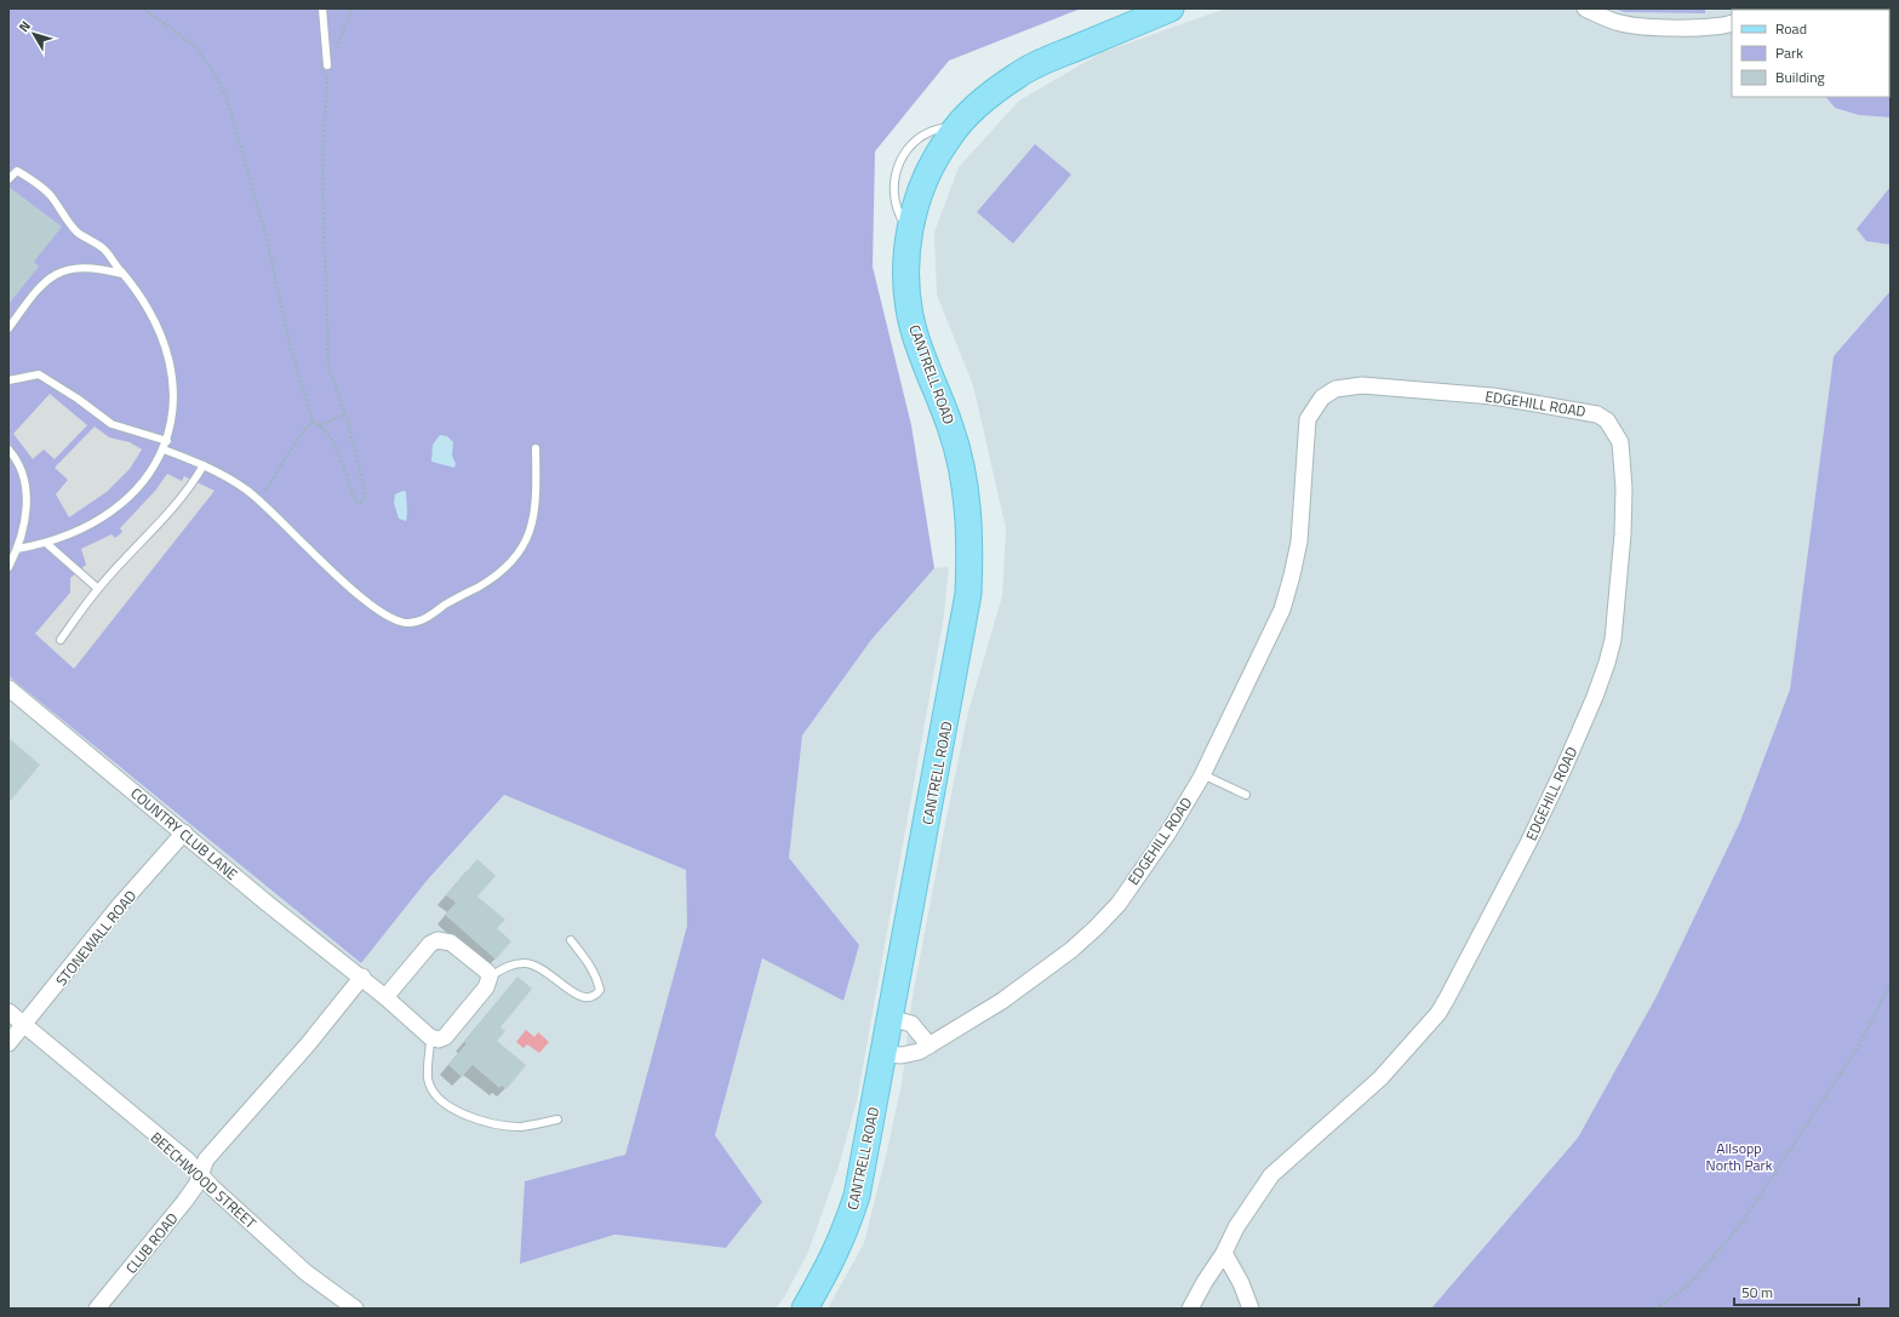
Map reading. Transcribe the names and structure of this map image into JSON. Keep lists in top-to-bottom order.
{
  "streets": {
    "main road": ["CANTRELL ROAD"],
    "street": [
      "EDGEHILL ROAD",
      "COUNTRY CLUB LANE",
      "STONEWALL ROAD",
      "BEECHWOOD STREET",
      "CLUB ROAD"
    ]
  },
  "crossings": [
    ["CANTRELL ROAD", "EDGEHILL ROAD"],
    ["COUNTRY CLUB LANE", "STONEWALL ROAD"],
    ["STONEWALL ROAD", "BEECHWOOD STREET"],
    ["BEECHWOOD STREET", "CLUB ROAD"]
  ],
  "parks": ["Allsopp North Park"],
  "legend": ["Road", "Park", "Building"],
  "scale_bar": "50 m",
  "north": "top left"
}
